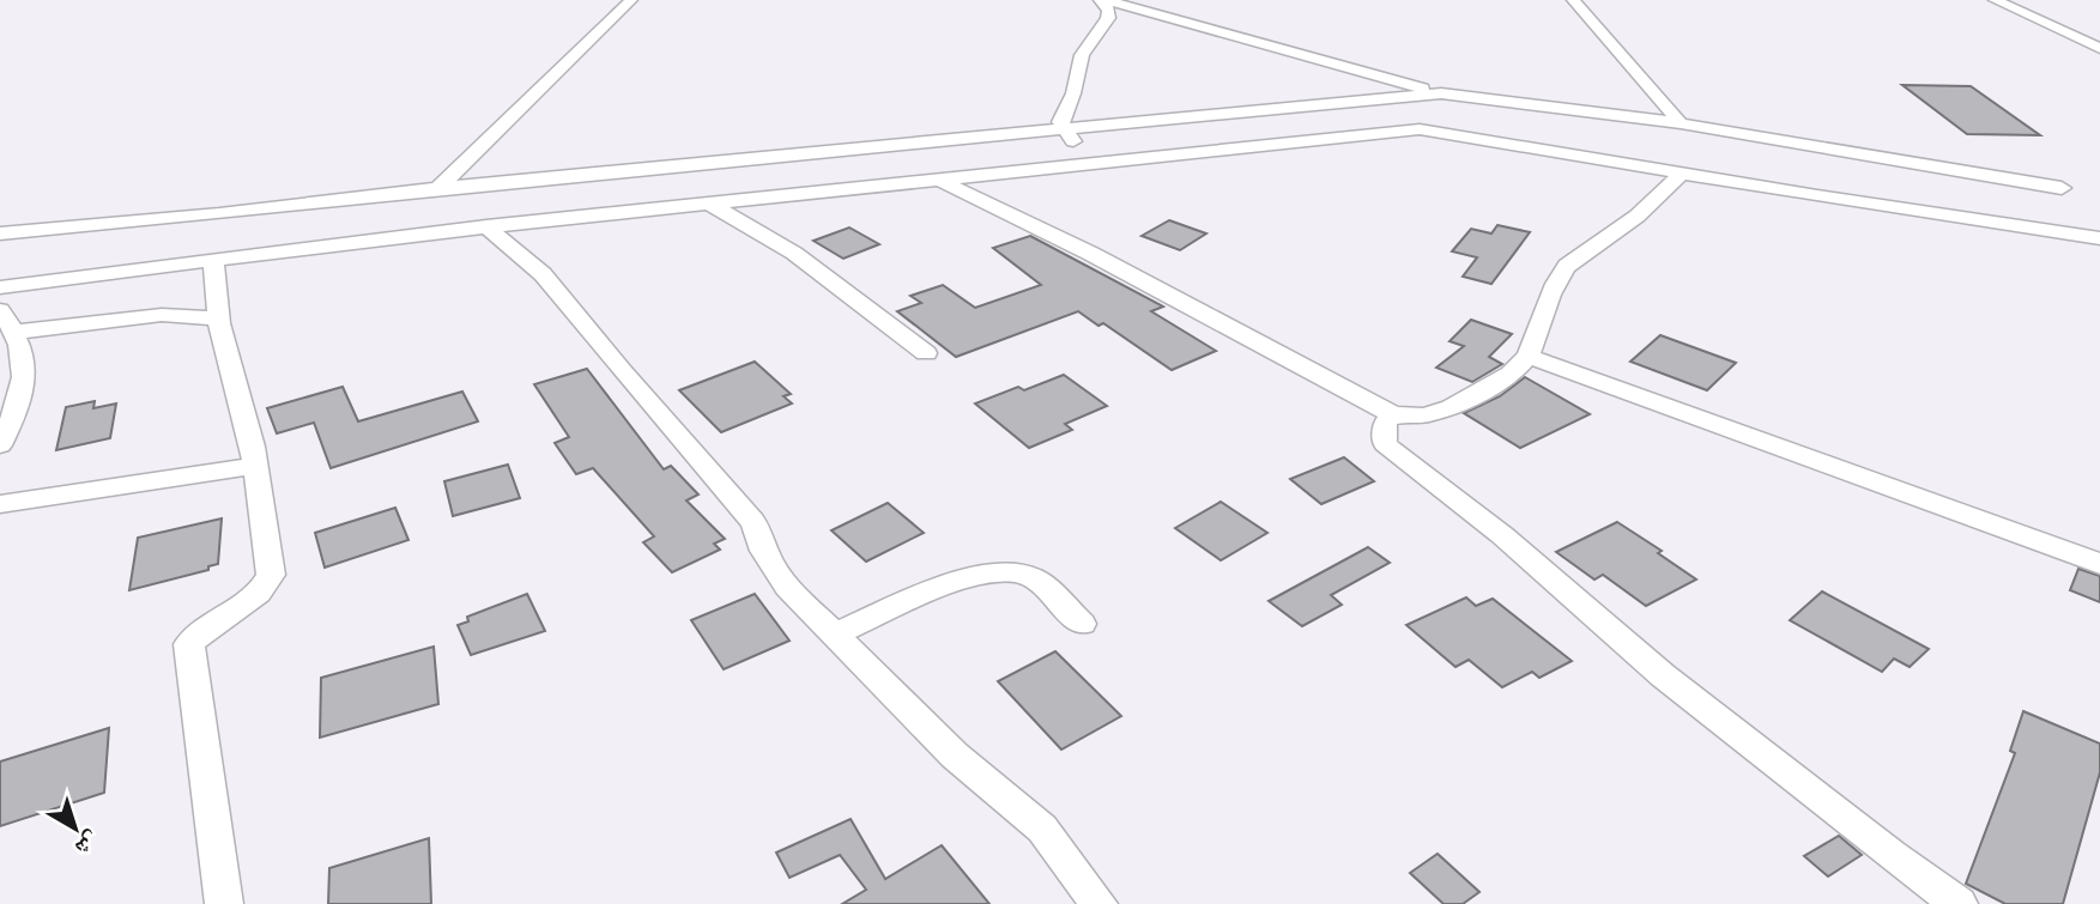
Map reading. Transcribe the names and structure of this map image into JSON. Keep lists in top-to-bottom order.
{
  "north": "bottom right"
}
